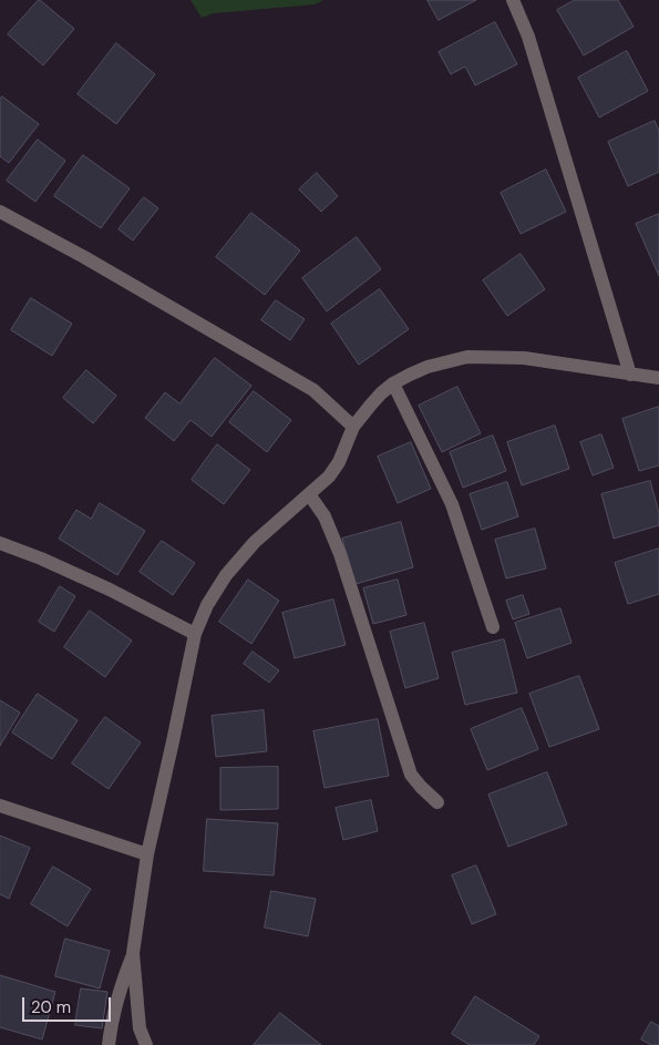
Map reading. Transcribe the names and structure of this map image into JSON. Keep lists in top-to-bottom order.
{
  "scale_bar": "20 m"
}
